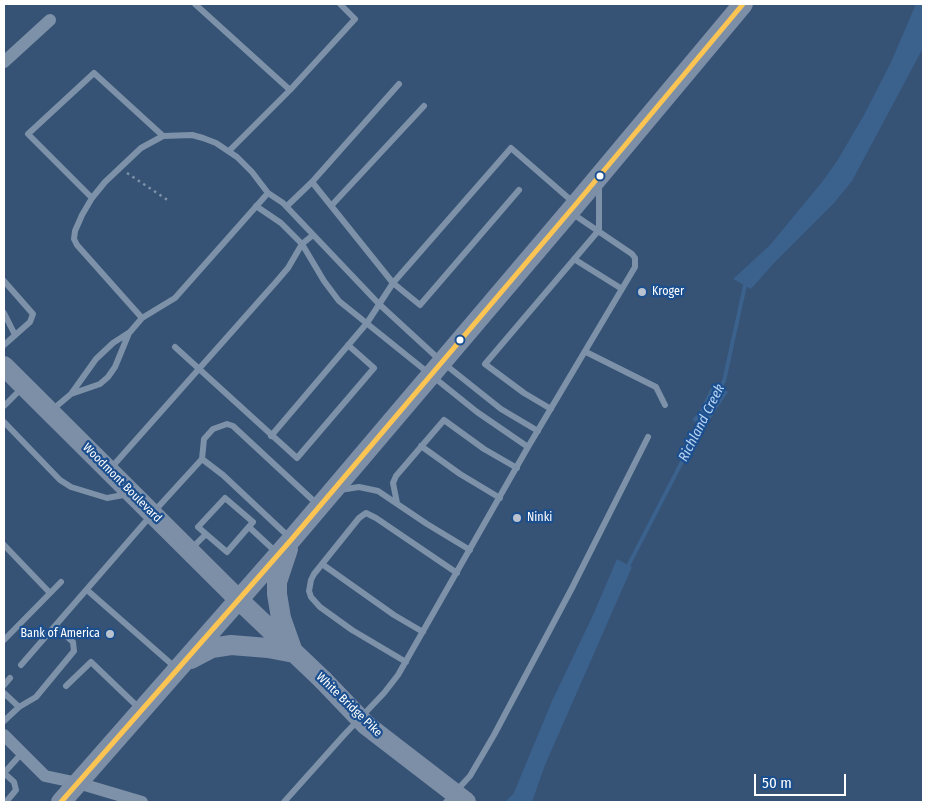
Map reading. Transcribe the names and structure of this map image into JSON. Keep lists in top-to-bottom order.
{
  "streets": {
    "main road": ["Woodmont Boulevard", "White Bridge Pike"]
  },
  "crossings": [
    ["Woodmont Boulevard", "White Bridge Pike"]
  ],
  "water": ["Richland Creek"],
  "places": ["Kroger", "Ninki", "Bank of America"],
  "scale_bar": "50 m"
}
